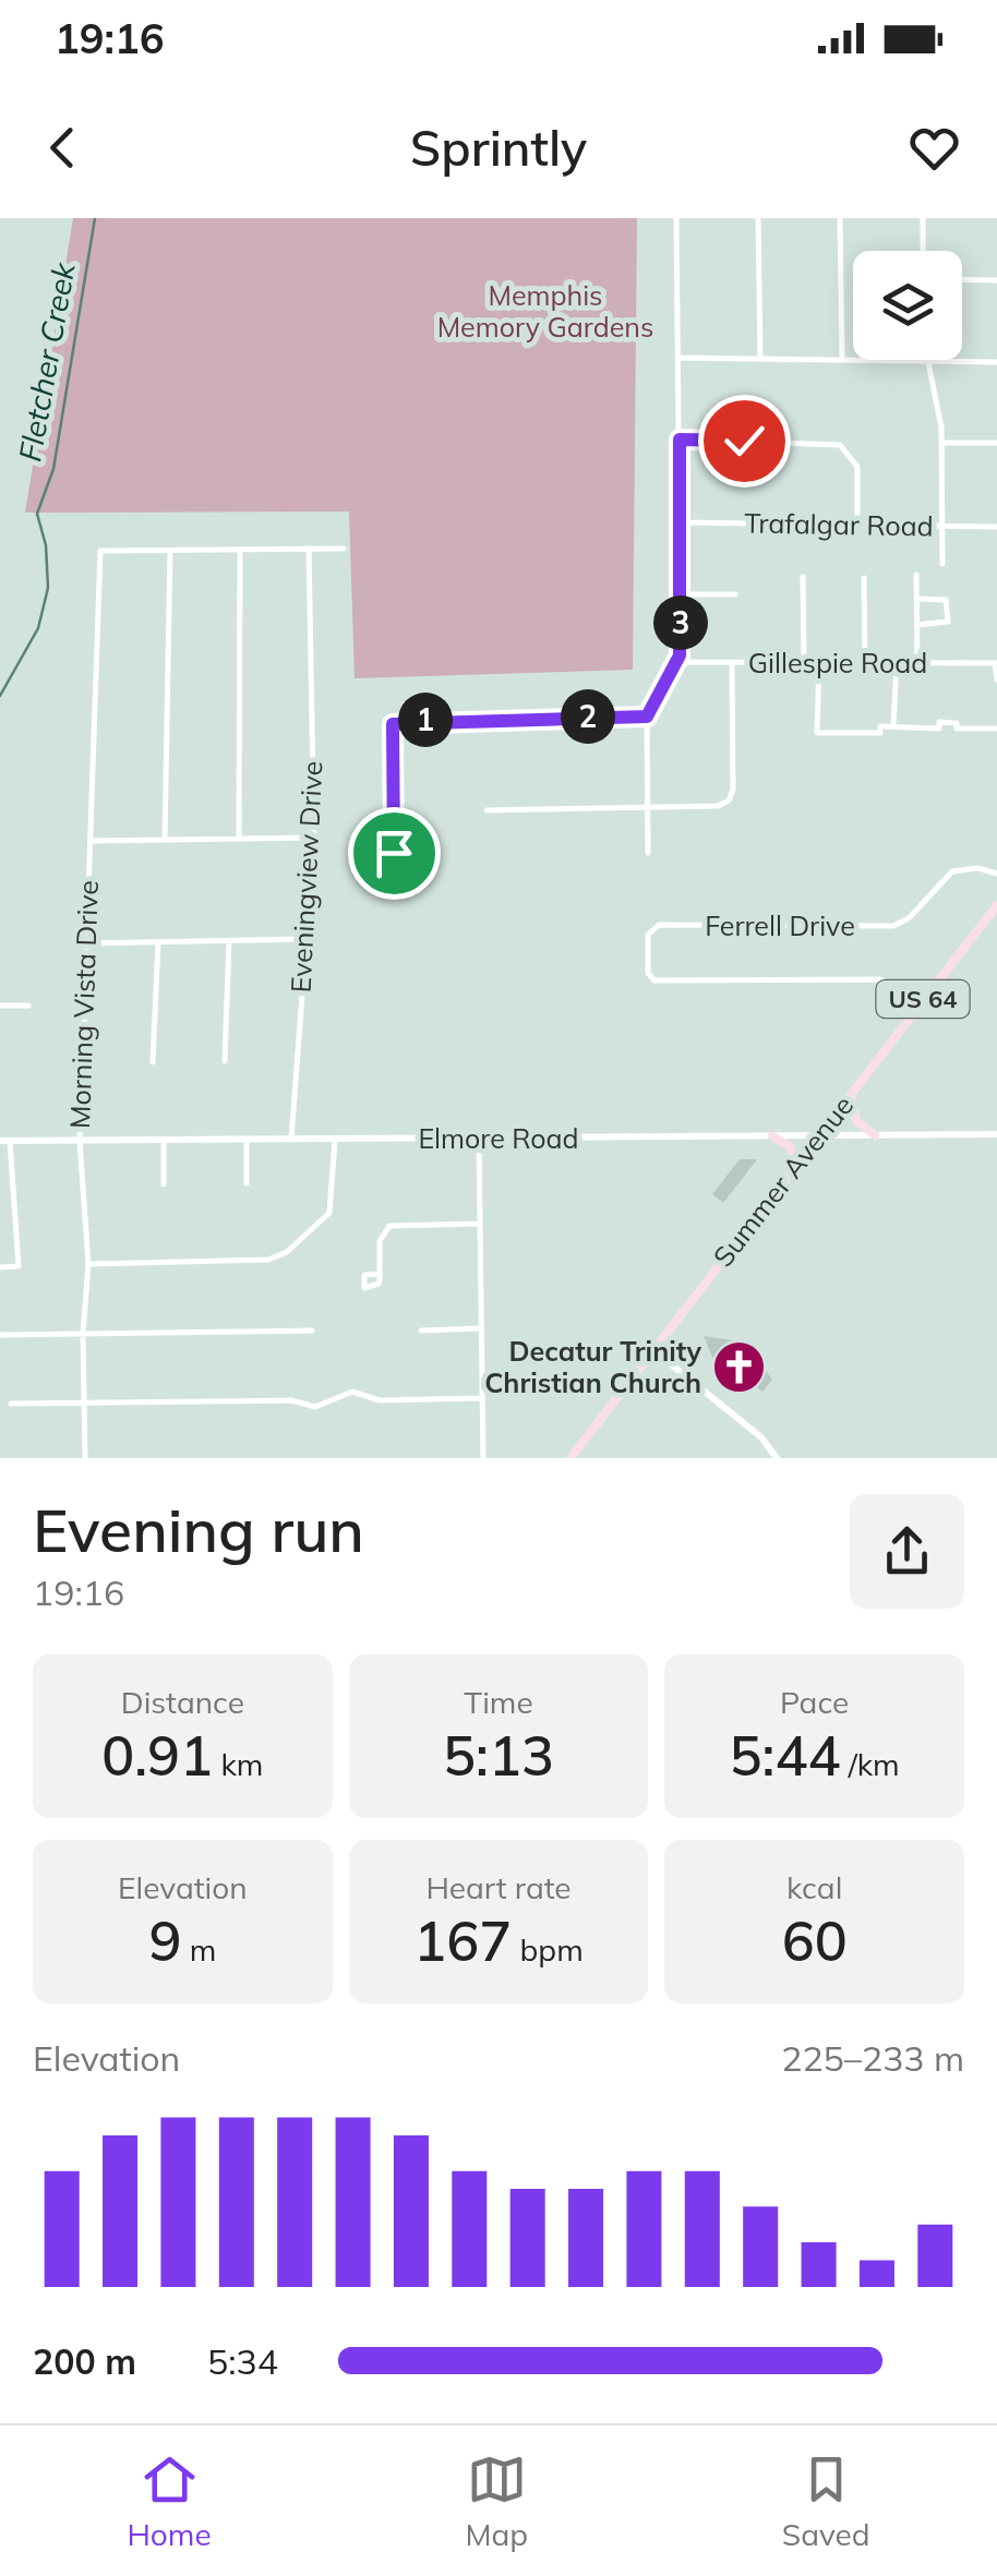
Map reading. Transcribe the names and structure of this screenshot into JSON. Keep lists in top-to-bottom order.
{
  "streets": {
    "main road": ["US 64", "Summer Avenue"],
    "street": [
      "Trafalgar Road",
      "Gillespie Road",
      "Eveningview Drive",
      "Ferrell Drive",
      "Morning Vista Drive",
      "Elmore Road"
    ]
  },
  "crossings": [
    ["Eveningview Drive", "Elmore Road"],
    ["Ferrell Drive", "Summer Avenue"],
    ["Morning Vista Drive", "Elmore Road"],
    ["Elmore Road", "Summer Avenue"]
  ],
  "water": ["Fletcher Creek"],
  "parks": ["Memphis Memory Gardens"],
  "places": {
    "church": ["Decatur Trinity Christian Church"]
  },
  "page": {
    "status": "19:16",
    "header": "Sprintly",
    "pins": ["3", "2", "1"],
    "heading": ["Evening run", "19:16"],
    "stats": [
      ["Distance", "0.91 km"],
      ["Time", "5:13"],
      ["Pace", "5:44 /km"],
      ["Elevation", "9 m"],
      ["Heart rate", "167 bpm"],
      ["kcal", "60"]
    ],
    "chart": ["Elevation", "225–233 m"],
    "list": [
      {
        "name": "200 m",
        "note": "5:34"
      }
    ],
    "tabs": ["Home", "Map", "Saved"]
  }
}
